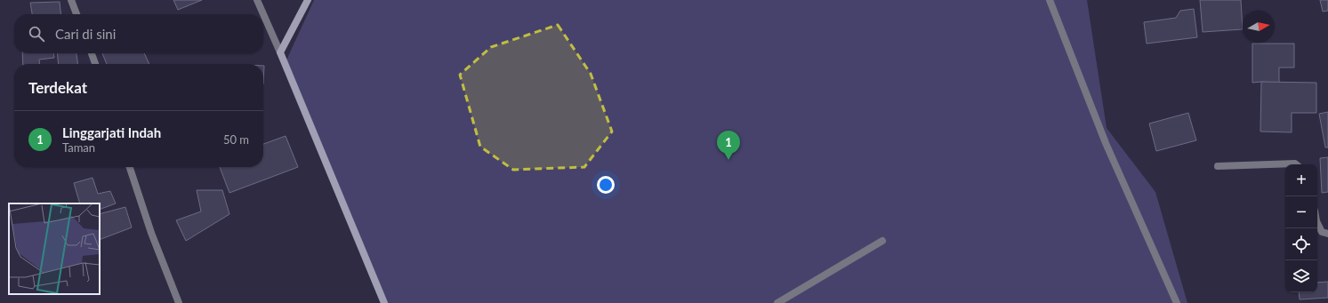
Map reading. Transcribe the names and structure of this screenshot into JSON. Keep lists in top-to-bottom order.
{
  "north": "right",
  "page": {
    "search": "Cari di sini",
    "heading": "Terdekat",
    "list": [
      {
        "mark": "1",
        "name": "Linggarjati Indah",
        "note": "Taman",
        "value": "50 m"
      }
    ],
    "pins": "1",
    "map_buttons": ["+", "−"]
  }
}
